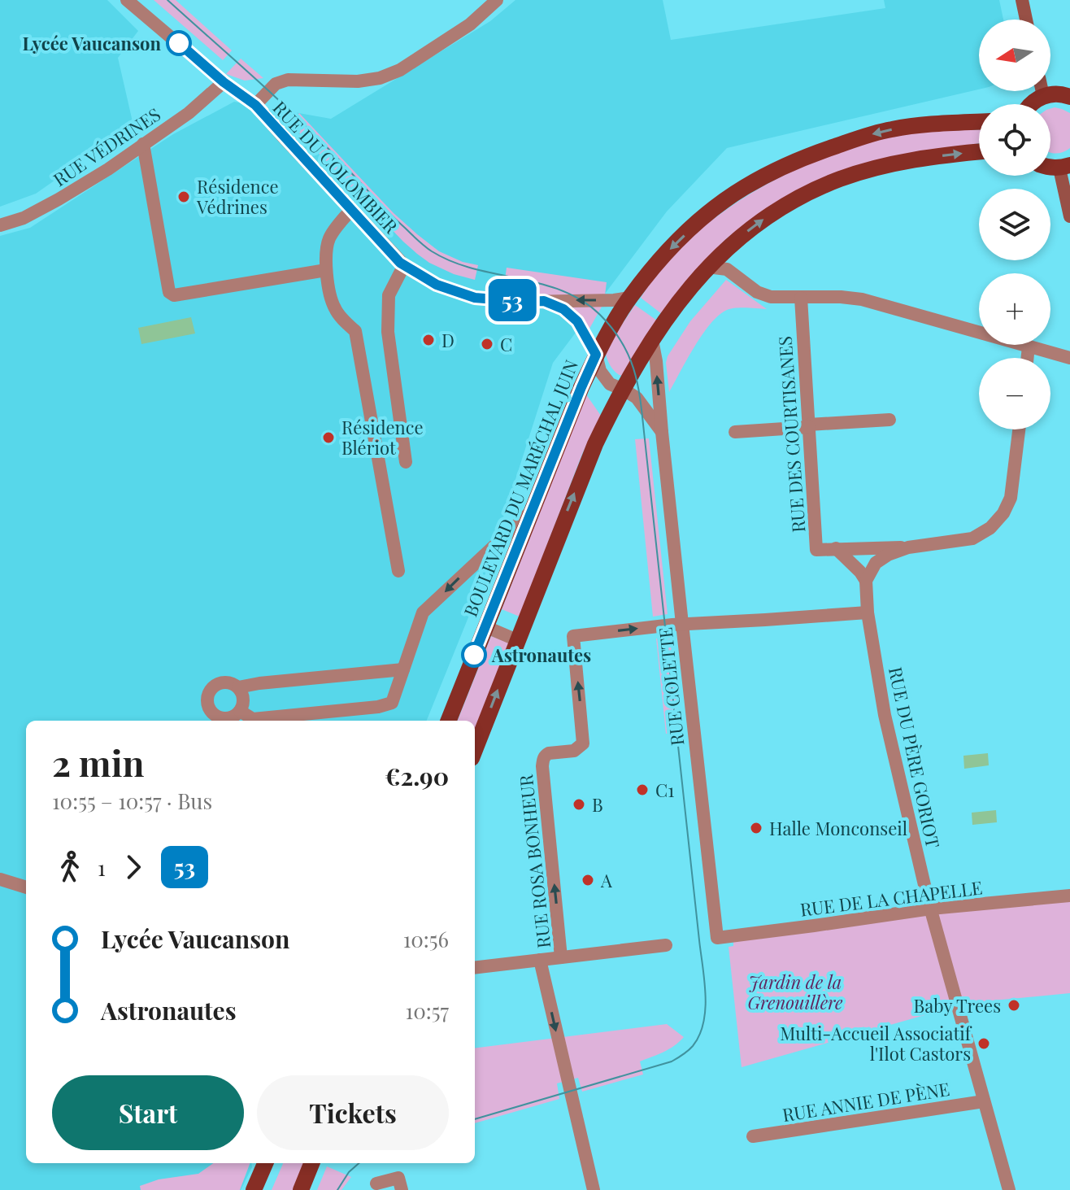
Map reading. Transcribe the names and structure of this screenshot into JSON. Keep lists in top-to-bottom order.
{
  "streets": {
    "main road": ["BOULEVARD DU MARÉCHAL JUIN"],
    "street": [
      "RUE VÉDRINES",
      "RUE DU COLOMBIER",
      "RUE DES COURTISANES",
      "RUE COLETTE",
      "RUE DU PÈRE GORIOT",
      "RUE ROSA BONHEUR",
      "RUE DE LA CHAPELLE",
      "RUE ANNIE DE PÈNE"
    ]
  },
  "crossings": [
    ["RUE VÉDRINES", "RUE DU COLOMBIER"],
    ["RUE DU COLOMBIER", "BOULEVARD DU MARÉCHAL JUIN"],
    ["RUE DES COURTISANES", "RUE DU PÈRE GORIOT"],
    ["RUE COLETTE", "RUE ROSA BONHEUR"],
    ["RUE COLETTE", "RUE DE LA CHAPELLE"],
    ["RUE DU PÈRE GORIOT", "RUE DE LA CHAPELLE"],
    ["RUE DU PÈRE GORIOT", "RUE ANNIE DE PÈNE"]
  ],
  "parks": ["Jardin de la Grenouillère"],
  "places": [
    "Lycée Vaucanson",
    "Résidence Védrines",
    "D",
    "C",
    "Résidence Blériot",
    "Astronautes",
    "C1",
    "B",
    "Halle Monconseil",
    "A",
    "Baby Trees",
    "Multi-Accueil Associatif l'Ilot Castors"
  ],
  "lines": ["bus line 53"],
  "north": "left",
  "page": {
    "on_map": "53",
    "map_buttons": ["+", "−"],
    "heading": ["2 min", "10:55 – 10:57 · Bus", "€2.90"],
    "legs": ["1", "53"],
    "list": [
      {
        "name": "Lycée Vaucanson",
        "value": "10:56"
      },
      {
        "name": "Astronautes",
        "value": "10:57"
      }
    ],
    "buttons": ["Start", "Tickets"]
  }
}
